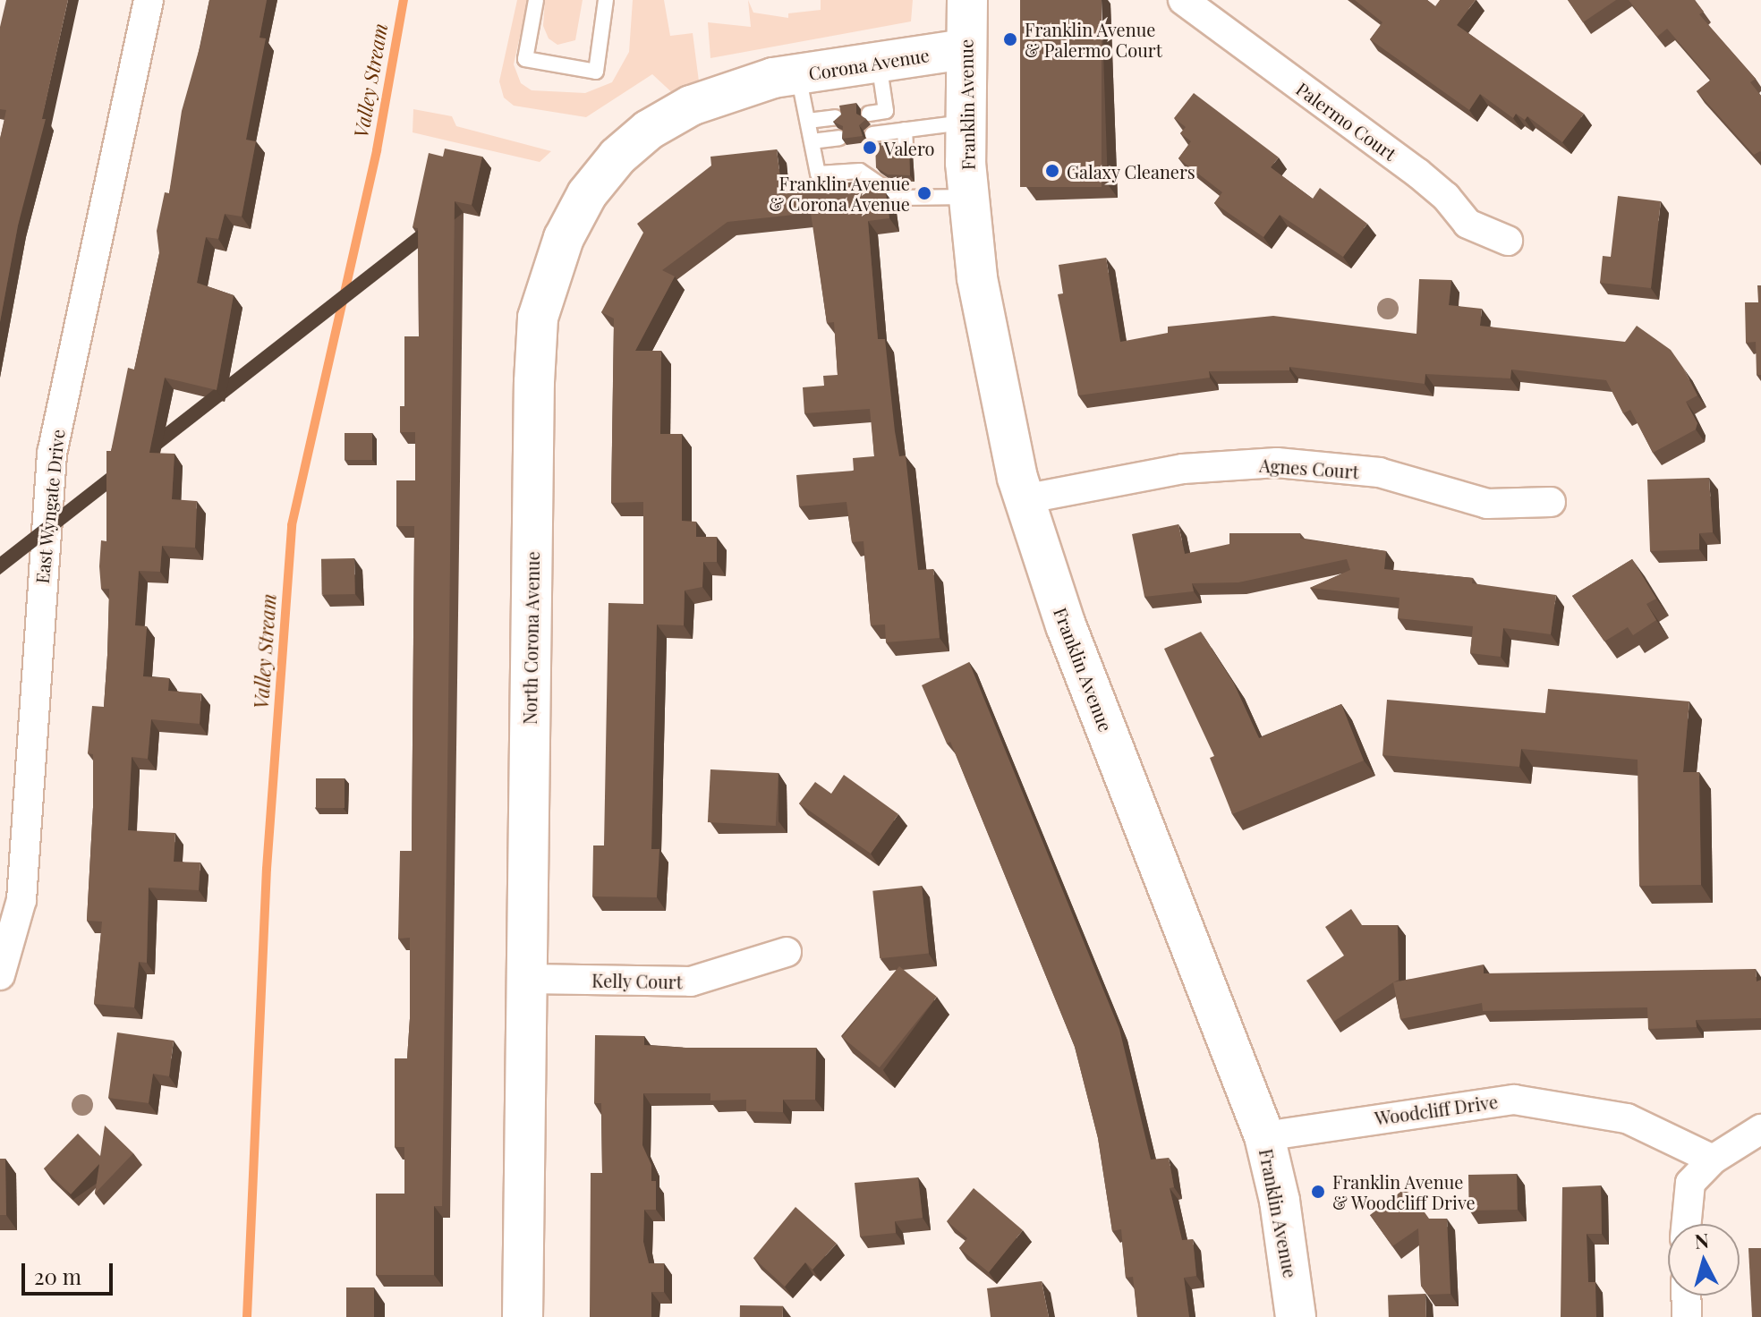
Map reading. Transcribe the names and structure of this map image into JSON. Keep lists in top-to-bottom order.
{
  "streets": {
    "main road": ["Corona Avenue", "Franklin Avenue", "North Corona Avenue"],
    "street": [
      "Palermo Court",
      "Agnes Court",
      "East Wyngate Drive",
      "Kelly Court",
      "Woodcliff Drive"
    ]
  },
  "crossings": [
    ["Corona Avenue", "Franklin Avenue"],
    ["Corona Avenue", "North Corona Avenue"],
    ["Franklin Avenue", "Agnes Court"],
    ["Franklin Avenue", "Woodcliff Drive"],
    ["North Corona Avenue", "Kelly Court"]
  ],
  "water": ["Valley Stream"],
  "places": [
    "Franklin Avenue & Palermo Court",
    "Valero",
    "Galaxy Cleaners",
    "Franklin Avenue & Corona Avenue",
    "Franklin Avenue & Woodcliff Drive"
  ],
  "scale_bar": "20 m",
  "north": "top"
}
